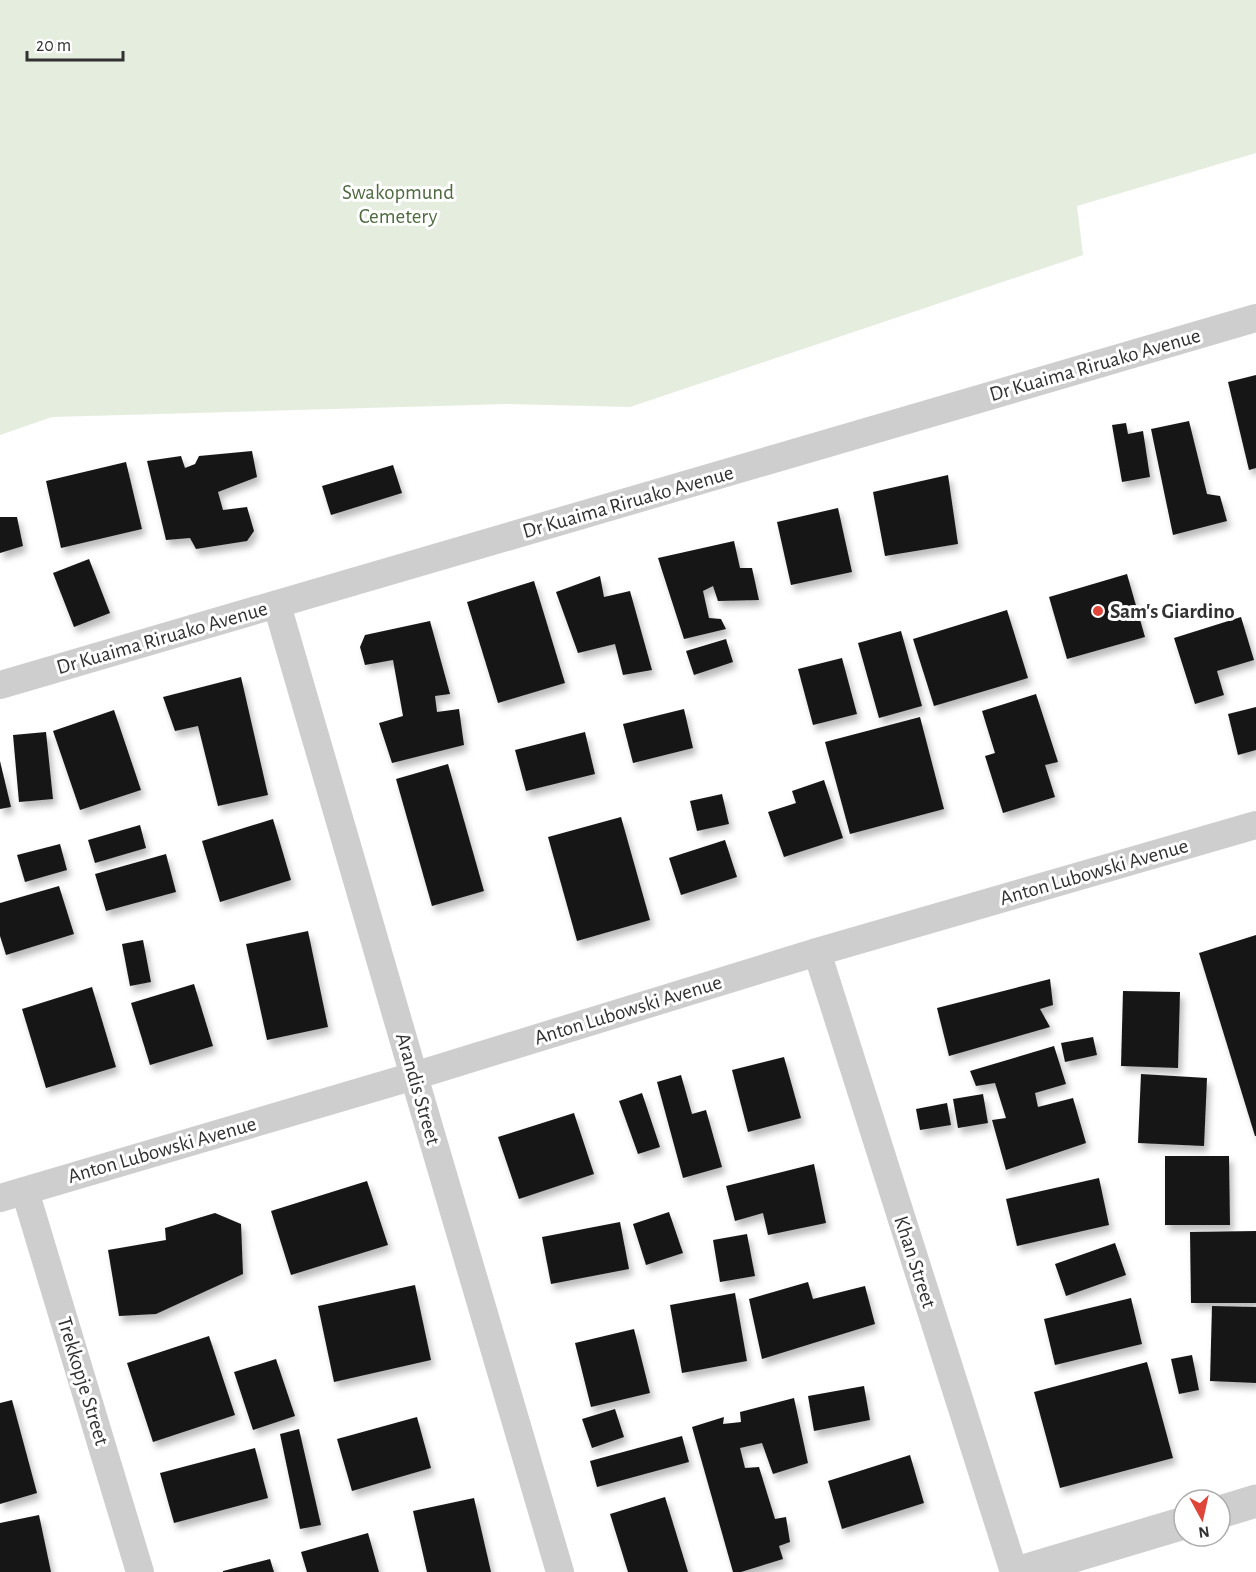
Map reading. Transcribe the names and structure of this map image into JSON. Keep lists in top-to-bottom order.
{
  "streets": {
    "street": [
      "Dr Kuaima Riruako Avenue",
      "Anton Lubowski Avenue",
      "Arandis Street",
      "Khan Street",
      "Trekkopje Street"
    ]
  },
  "crossings": [
    ["Dr Kuaima Riruako Avenue", "Arandis Street"],
    ["Anton Lubowski Avenue", "Arandis Street"],
    ["Anton Lubowski Avenue", "Khan Street"],
    ["Anton Lubowski Avenue", "Trekkopje Street"]
  ],
  "parks": ["Swakopmund Cemetery"],
  "places": ["Sam's Giardino"],
  "scale_bar": "20 m",
  "north": "bottom"
}
